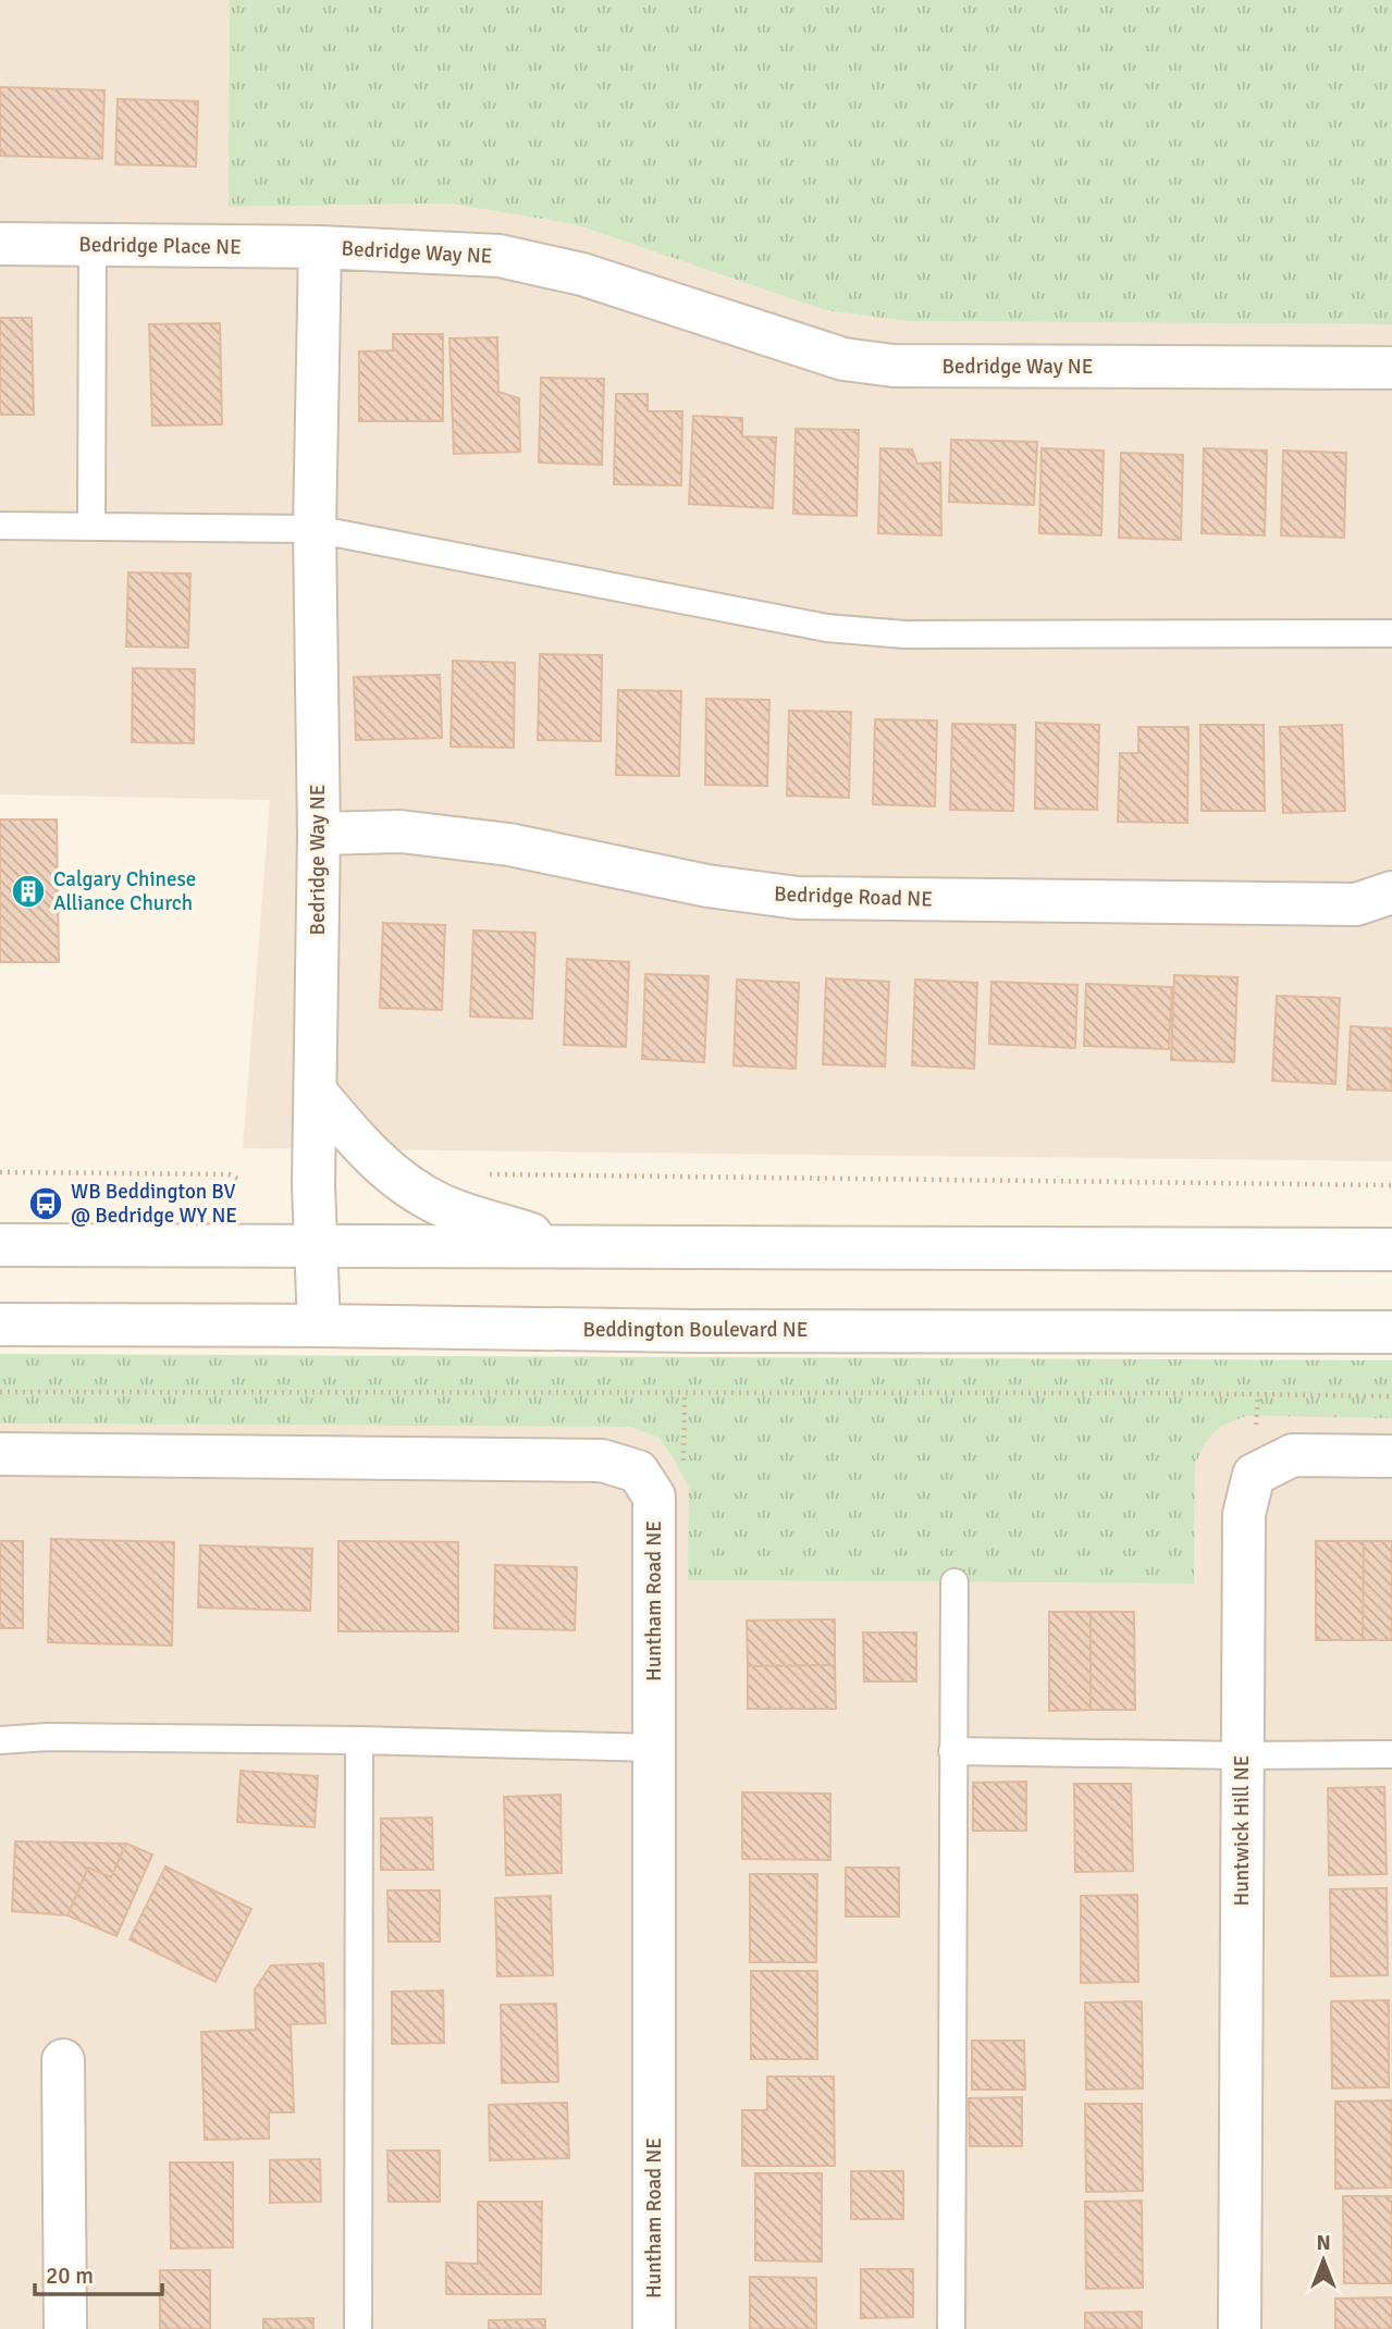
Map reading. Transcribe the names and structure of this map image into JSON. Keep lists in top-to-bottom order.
{
  "streets": {
    "street": [
      "Bedridge Place NE",
      "Bedridge Way NE",
      "Bedridge Road NE",
      "Beddington Boulevard NE",
      "Huntham Road NE",
      "Huntwick Hill NE"
    ]
  },
  "crossings": [
    ["Bedridge Place NE", "Bedridge Way NE"],
    ["Bedridge Way NE", "Bedridge Road NE"],
    ["Bedridge Way NE", "Beddington Boulevard NE"]
  ],
  "places": {
    "building": ["Calgary Chinese Alliance Church"],
    "bus stop": ["WB Beddington BV @ Bedridge WY NE"]
  },
  "scale_bar": "20 m",
  "north": "top"
}
